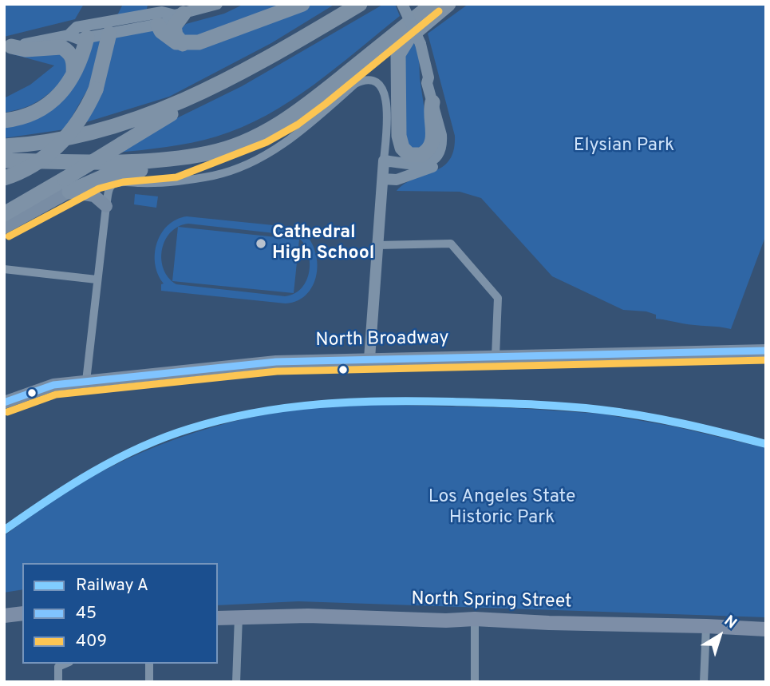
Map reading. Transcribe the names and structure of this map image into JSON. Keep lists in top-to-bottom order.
{
  "streets": {
    "main road": ["North Broadway", "North Spring Street"]
  },
  "parks": ["Elysian Park", "Los Angeles State Historic Park"],
  "places": ["Cathedral High School"],
  "lines": ["transit line 409", "transit line 45", "rail line A"],
  "legend": ["Railway A", "45", "409"],
  "north": "top right"
}
